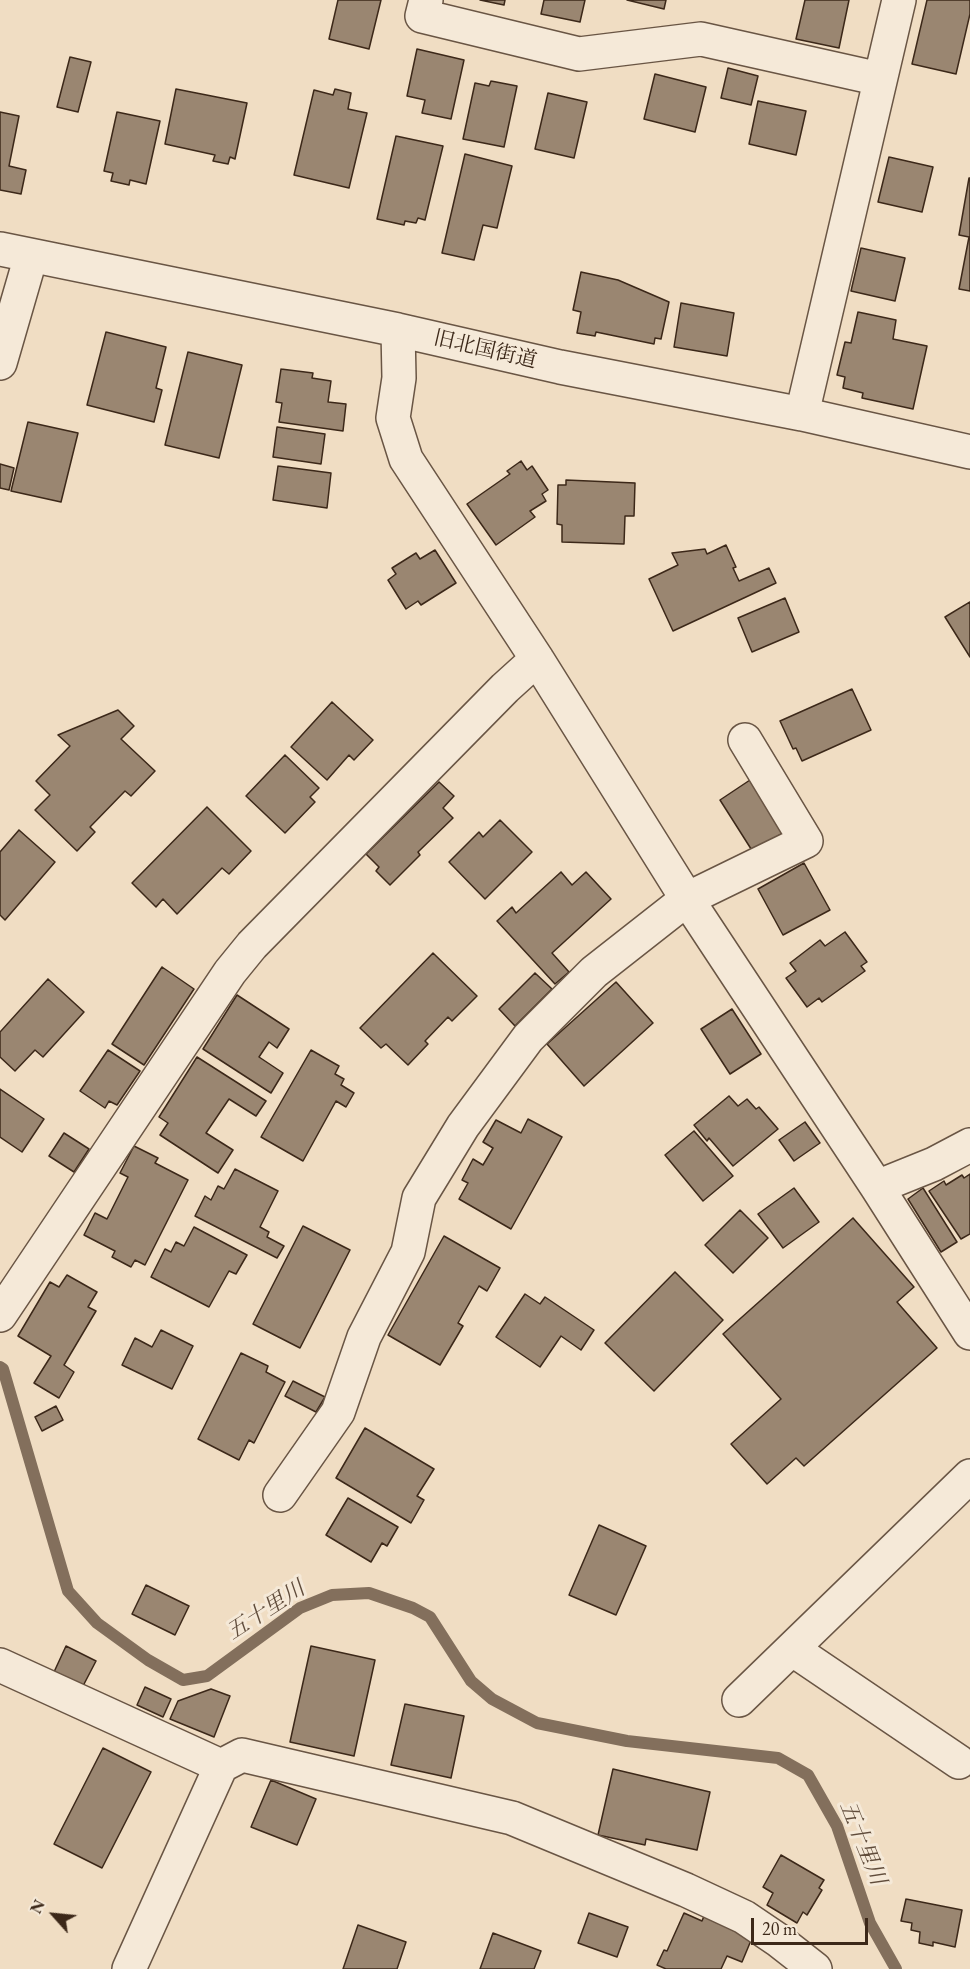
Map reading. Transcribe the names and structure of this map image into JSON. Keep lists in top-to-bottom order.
{
  "streets": {
    "street": ["旧北国街道"]
  },
  "water": ["五十里川"],
  "scale_bar": "20 m",
  "north": "top left"
}
